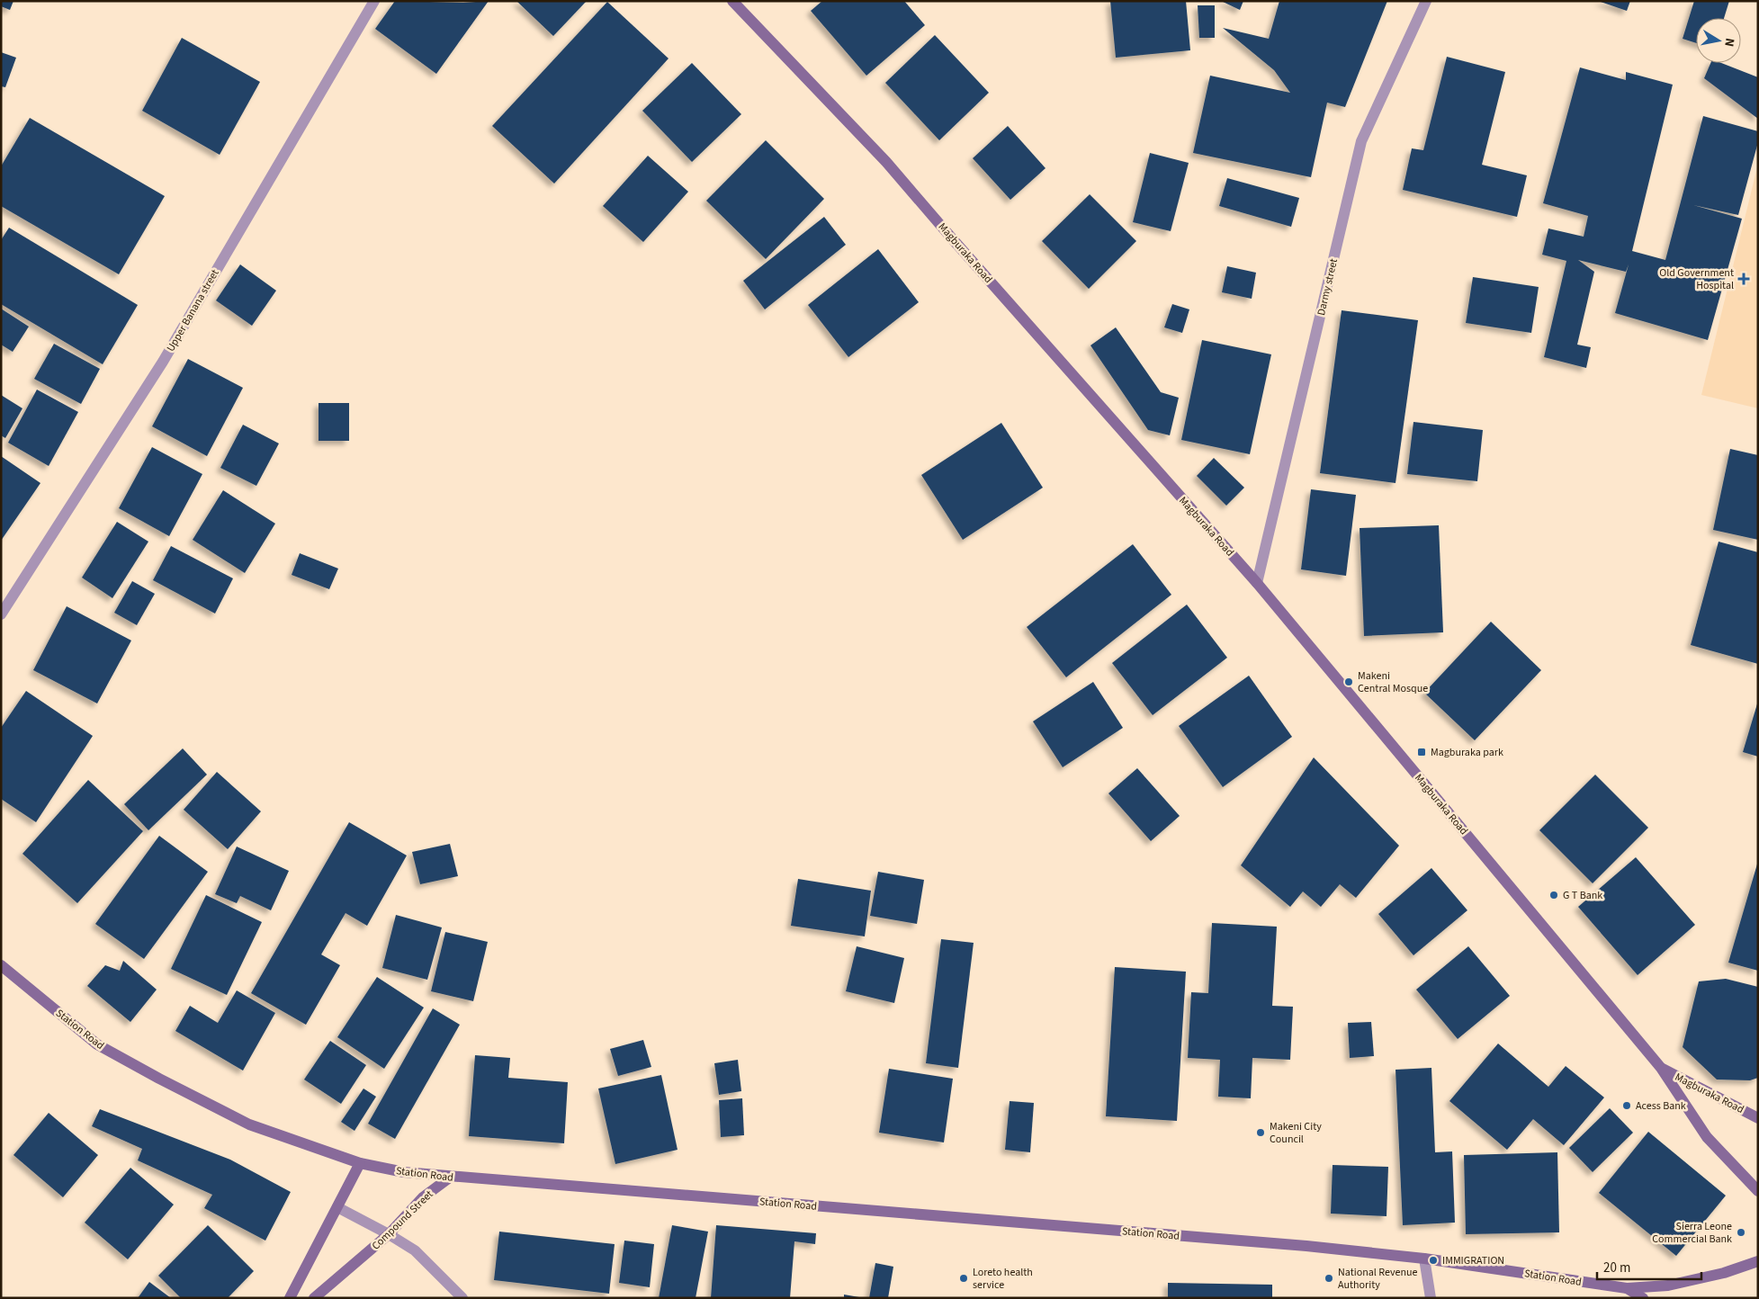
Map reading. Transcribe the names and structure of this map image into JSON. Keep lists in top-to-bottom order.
{
  "streets": {
    "street": [
      "Magburaka Road",
      "Darmy street",
      "Upper Banana street",
      "Station Road",
      "Compound Street"
    ]
  },
  "crossings": [
    ["Magburaka Road", "Darmy street"],
    ["Station Road", "Compound Street"]
  ],
  "places": {
    "health": ["Old Government Hospital"],
    "other": [
      "Makeni Central Mosque",
      "G T Bank",
      "Acess Bank",
      "Makeni City Council",
      "Sierra Leone Commercial Bank",
      "IMMIGRATION",
      "Loreto health service",
      "National Revenue Authority"
    ],
    "transit": ["Magburaka park"]
  },
  "scale_bar": "20 m",
  "north": "right"
}
